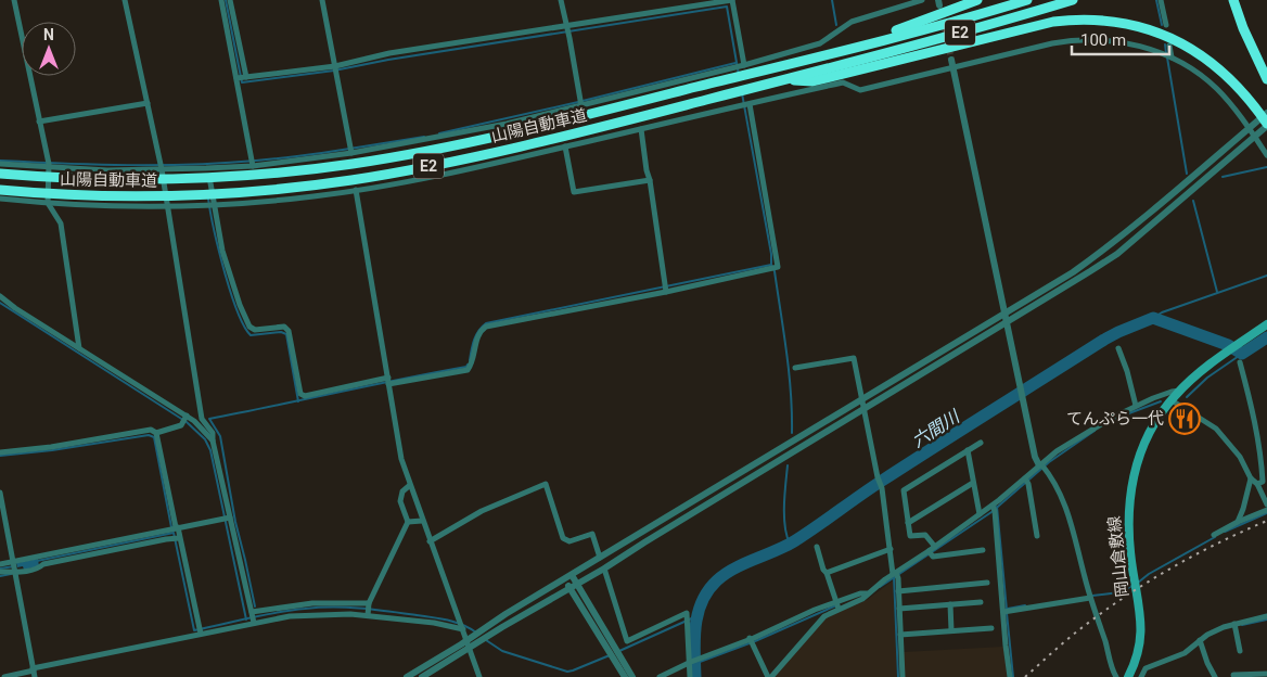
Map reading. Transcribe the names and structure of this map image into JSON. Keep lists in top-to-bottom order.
{
  "streets": {
    "highway": ["E2", "山陽自動車道"],
    "main road": ["岡山倉敷線"]
  },
  "water": ["六間川"],
  "places": {
    "restaurant": ["てんぷら一代"]
  },
  "scale_bar": "100 m",
  "north": "top"
}
